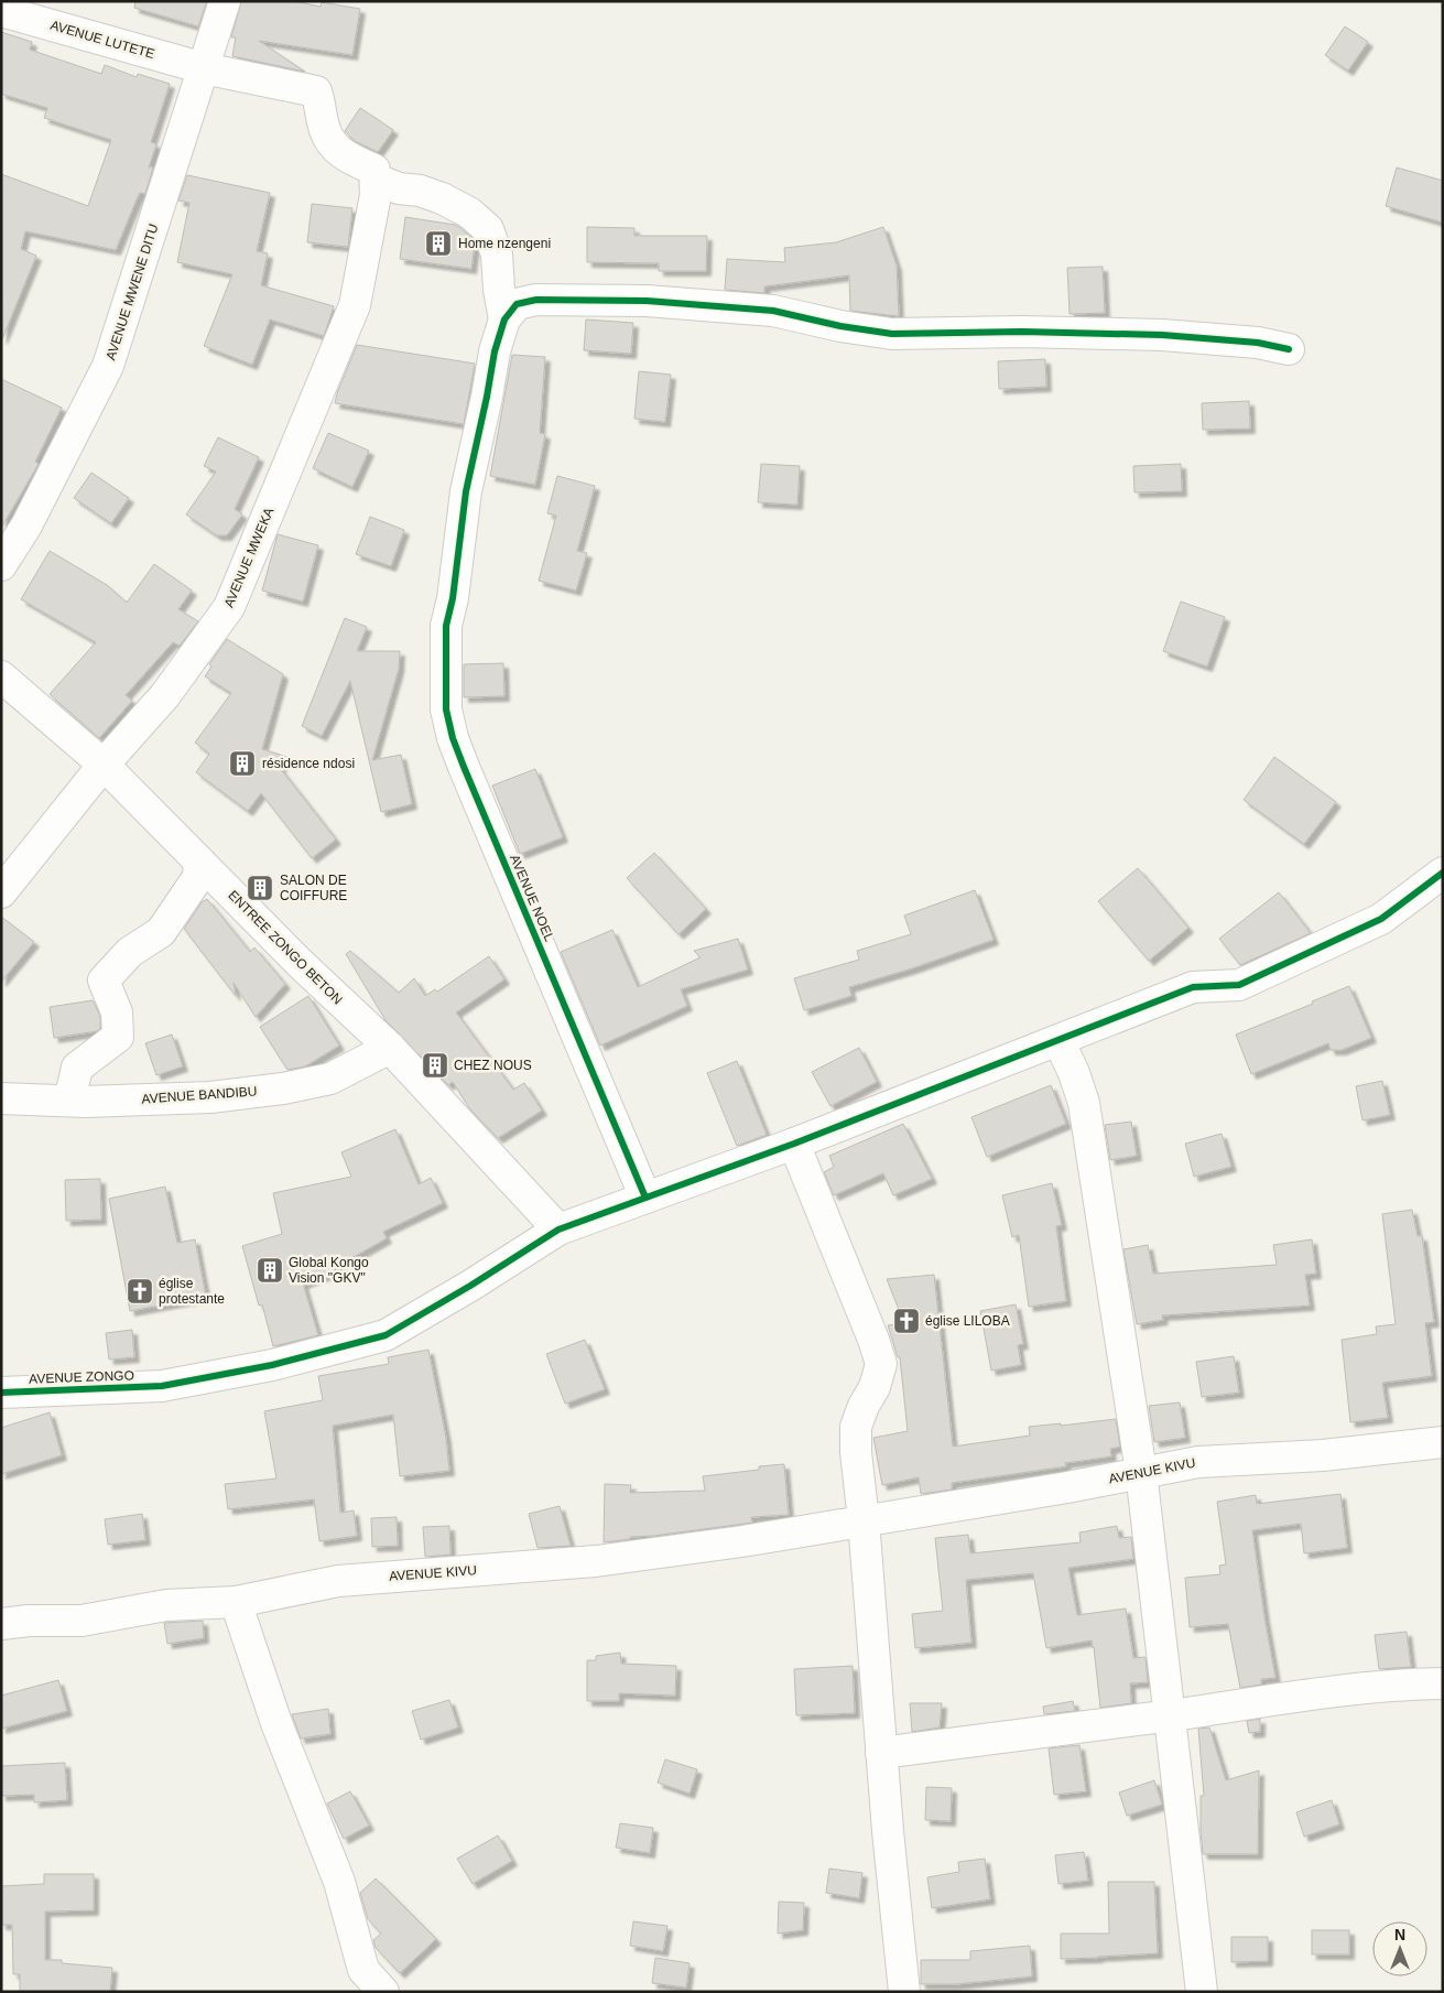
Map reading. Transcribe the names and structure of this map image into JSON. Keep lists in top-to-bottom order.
{
  "streets": {
    "street": [
      "AVENUE LUTETE",
      "AVENUE MWENE DITU",
      "AVENUE MWEKA",
      "AVENUE NOEL",
      "ENTREE ZONGO BETON",
      "AVENUE BANDIBU",
      "AVENUE ZONGO",
      "AVENUE KIVU"
    ]
  },
  "crossings": [
    ["AVENUE LUTETE", "AVENUE MWENE DITU"],
    ["AVENUE LUTETE", "AVENUE MWEKA"],
    ["AVENUE MWEKA", "ENTREE ZONGO BETON"],
    ["AVENUE NOEL", "AVENUE ZONGO"],
    ["ENTREE ZONGO BETON", "AVENUE BANDIBU"],
    ["ENTREE ZONGO BETON", "AVENUE ZONGO"]
  ],
  "places": {
    "building": [
      "Home nzengeni",
      "résidence ndosi",
      "SALON DE COIFFURE",
      "CHEZ NOUS",
      "Global Kongo Vision \"GKV\""
    ],
    "church": ["église protestante", "église LILOBA"]
  },
  "north": "top"
}
